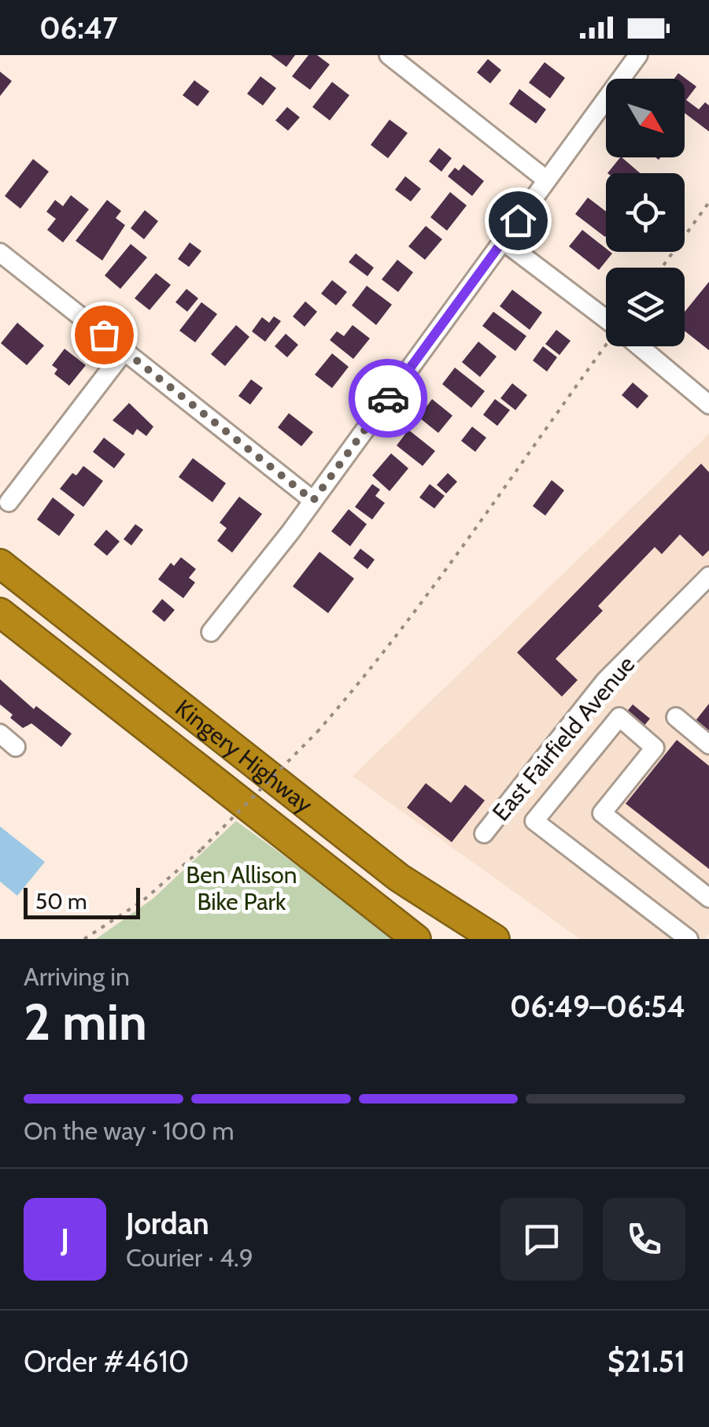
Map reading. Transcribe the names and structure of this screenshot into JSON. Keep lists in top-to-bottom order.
{
  "streets": {
    "highway": ["Kingery Highway"],
    "street": ["East Fairfield Avenue"]
  },
  "parks": ["Ben Allison Bike Park"],
  "scale_bar": "50 m",
  "north": "bottom right",
  "page": {
    "status": "06:47",
    "scale": "50 m",
    "heading": ["2 min", "Arriving in", "06:49–06:54"],
    "panel": [
      "Jordan",
      "Courier · 4.9",
      "Order #4610",
      "$21.51"
    ],
    "bar": "On the way · 100 m",
    "round": "J"
  }
}
